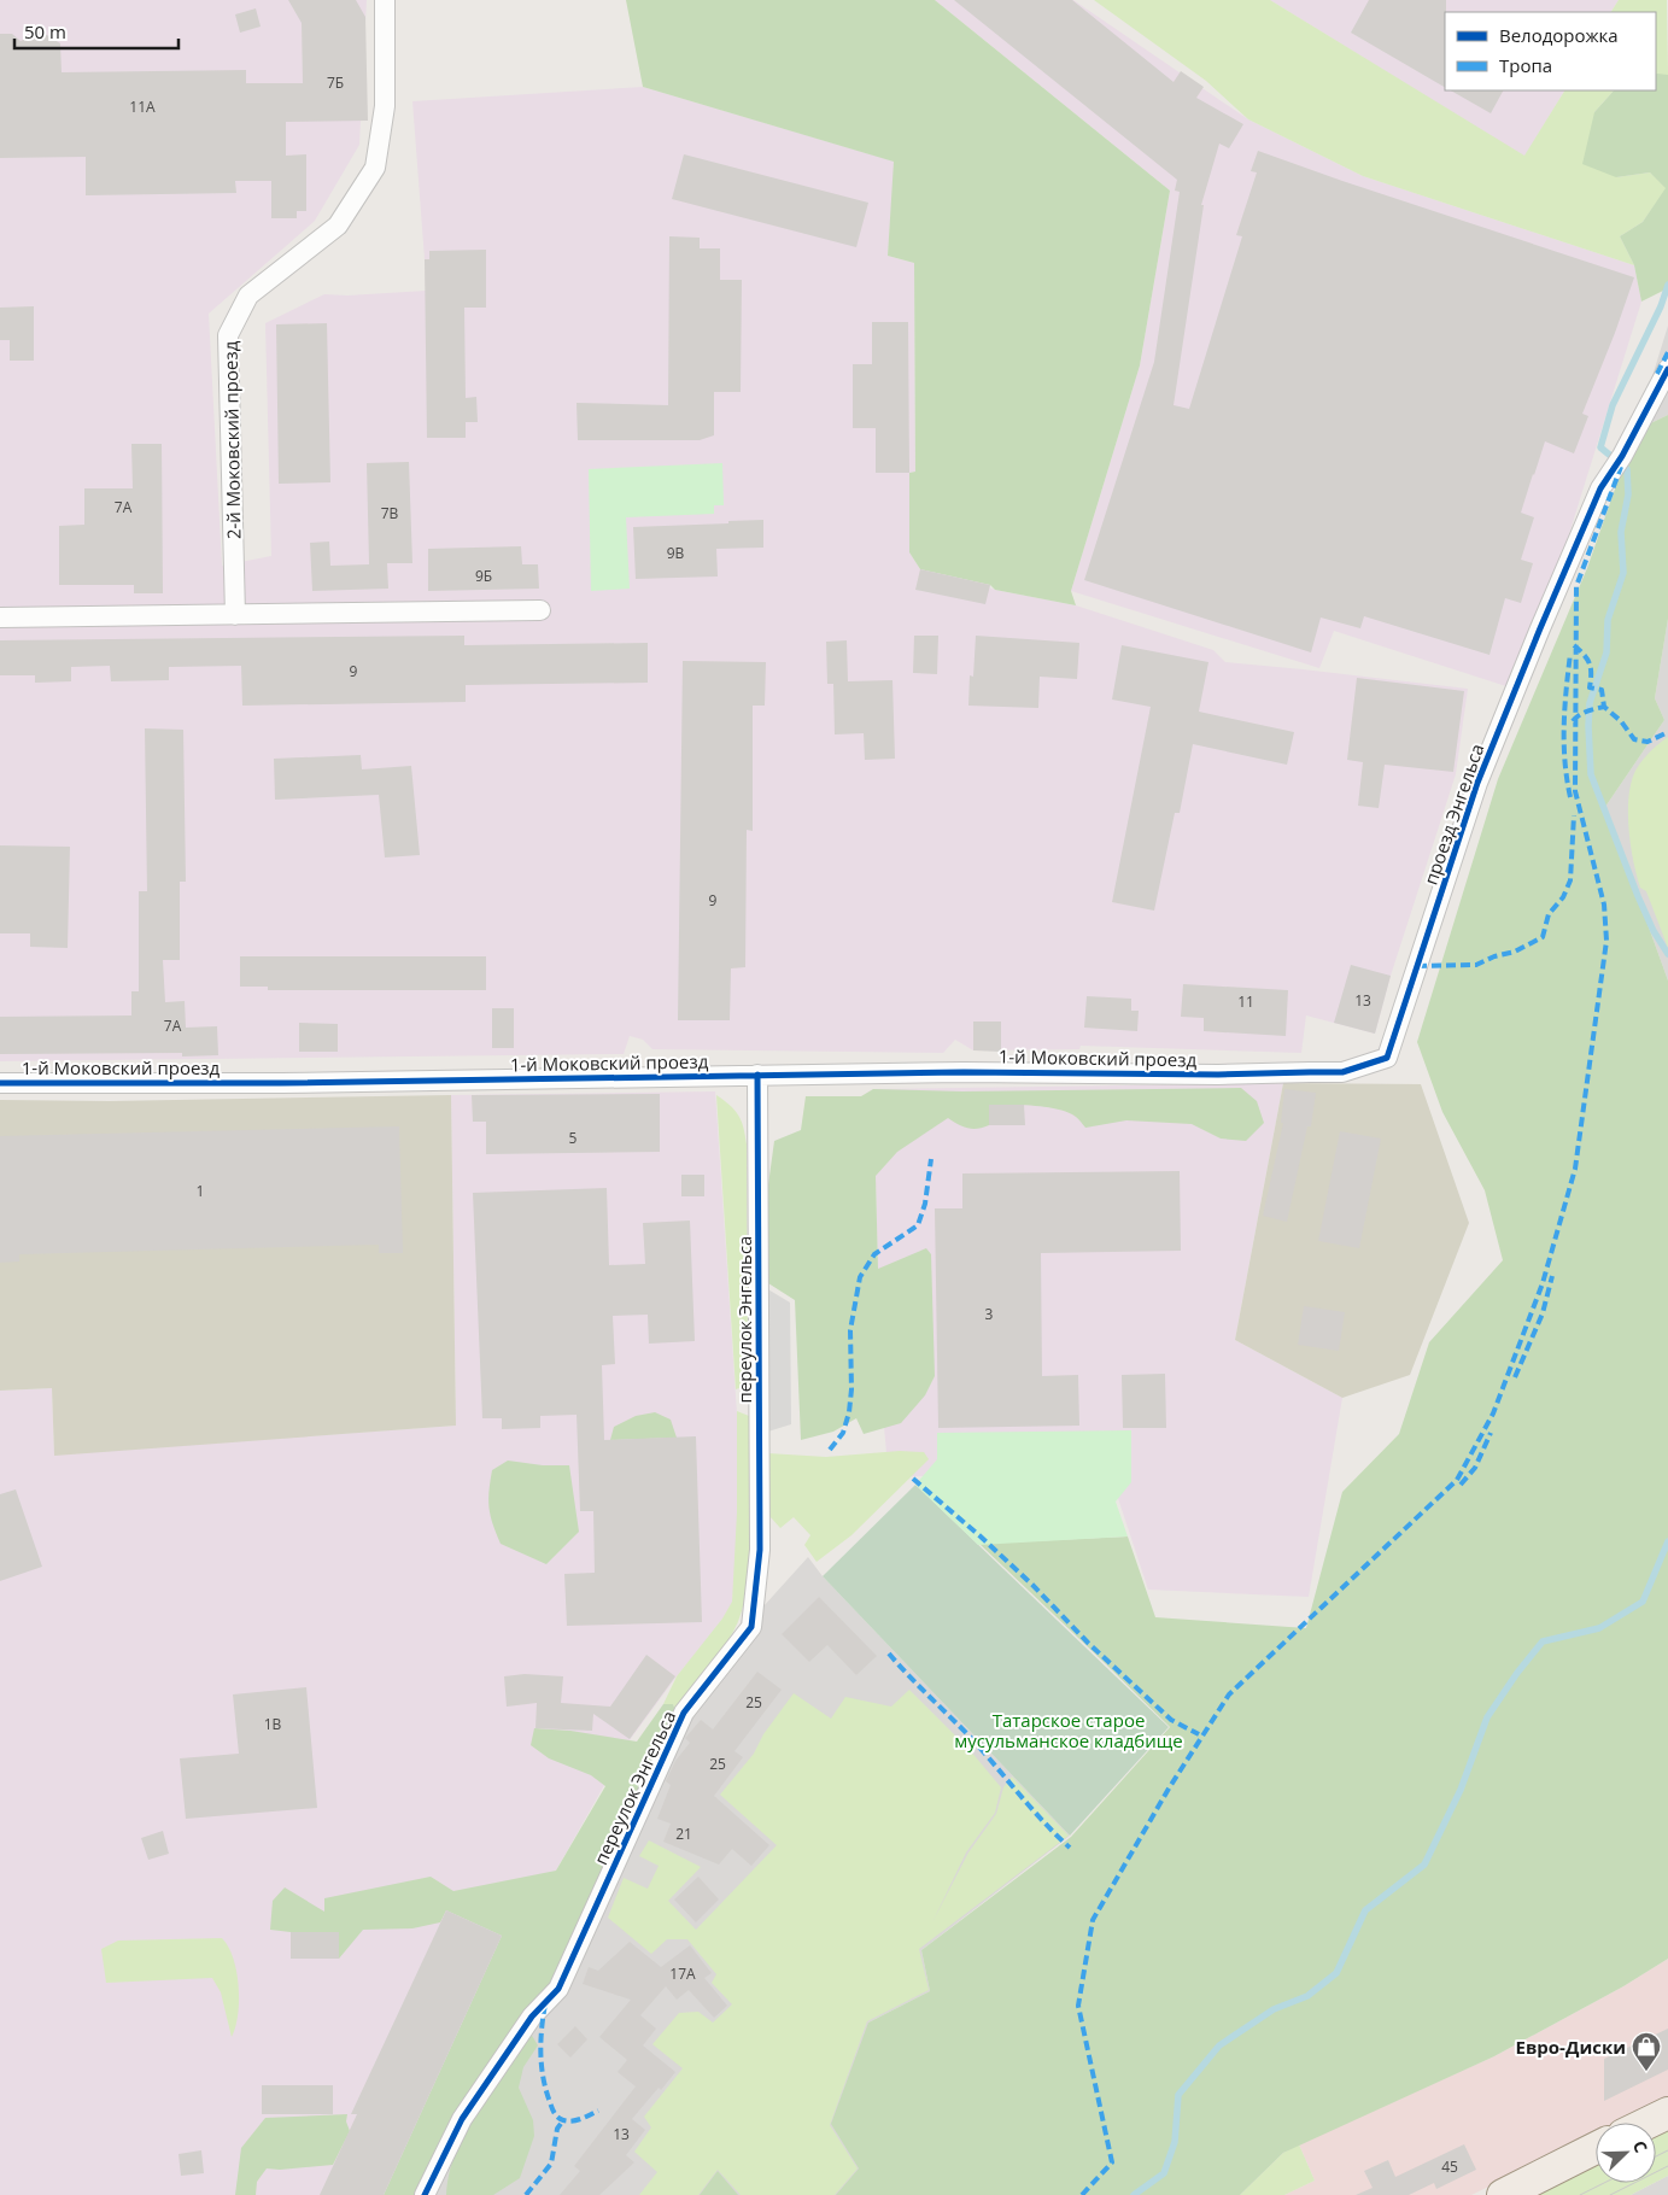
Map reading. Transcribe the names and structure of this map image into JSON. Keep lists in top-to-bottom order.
{
  "streets": {
    "street": [
      "2-й Моковский проезд",
      "проезд Энгельса",
      "1-й Моковский проезд",
      "переулок Энгельса"
    ]
  },
  "crossings": [
    ["проезд Энгельса", "1-й Моковский проезд"],
    ["1-й Моковский проезд", "переулок Энгельса"]
  ],
  "parks": ["Татарское старое мусульманское кладбище"],
  "places": {
    "shop": ["Евро-Диски"]
  },
  "house_numbers": [
    "7Б",
    "11А",
    "7А",
    "7В",
    "9В",
    "9Б",
    "9",
    "9",
    "13",
    "11",
    "7А",
    "5",
    "1",
    "3",
    "25",
    "1В",
    "25",
    "21",
    "17А",
    "13",
    "45"
  ],
  "legend": ["Велодорожка", "Тропа"],
  "scale_bar": "50 m",
  "north": "top right"
}
